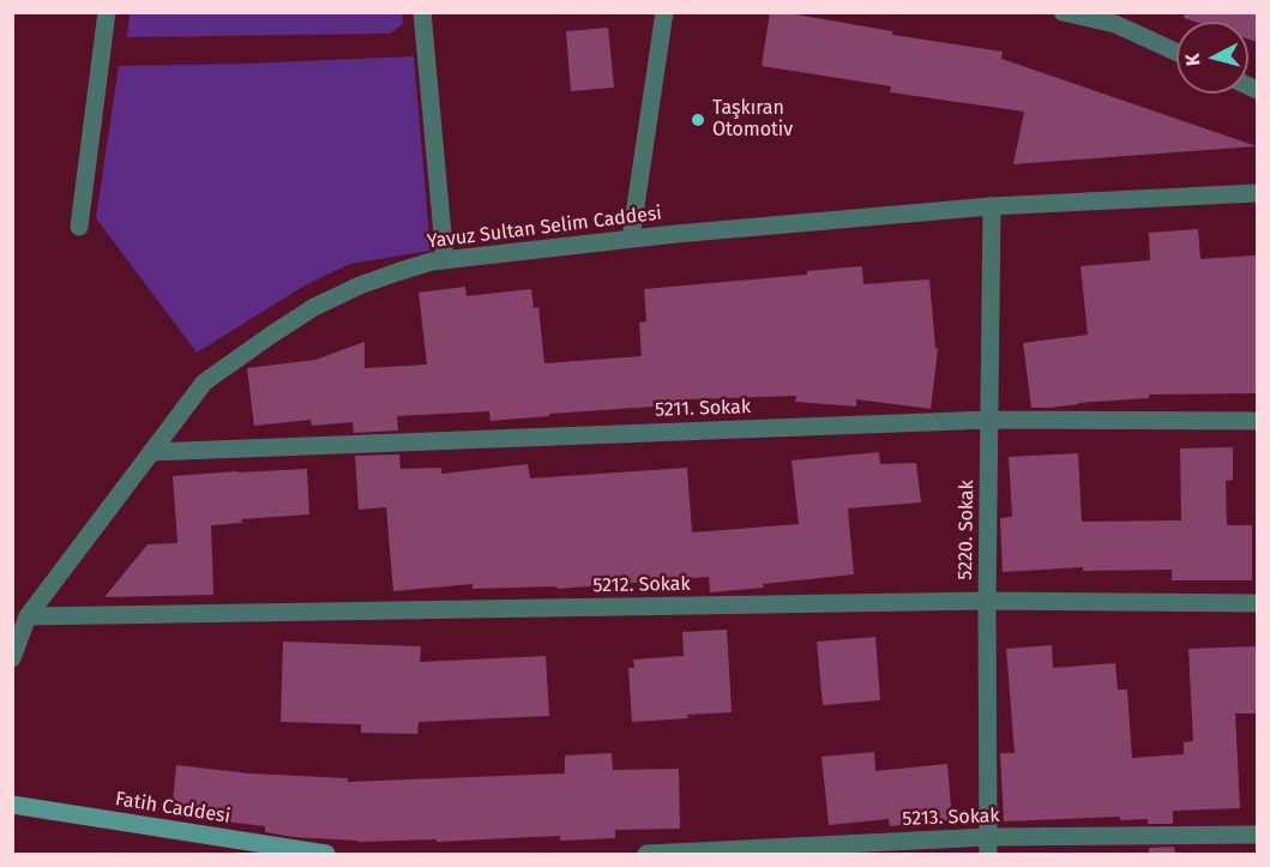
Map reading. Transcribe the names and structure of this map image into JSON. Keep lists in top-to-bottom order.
{
  "streets": {
    "main road": ["Fatih Caddesi"],
    "street": [
      "Yavuz Sultan Selim Caddesi",
      "5211. Sokak",
      "5220. Sokak",
      "5212. Sokak",
      "5213. Sokak"
    ]
  },
  "crossings": [
    ["Yavuz Sultan Selim Caddesi", "5211. Sokak"],
    ["Yavuz Sultan Selim Caddesi", "5220. Sokak"],
    ["Yavuz Sultan Selim Caddesi", "5212. Sokak"],
    ["5211. Sokak", "5220. Sokak"],
    ["5220. Sokak", "5212. Sokak"],
    ["5220. Sokak", "5213. Sokak"]
  ],
  "places": ["Taşkıran Otomotiv"],
  "north": "left"
}
